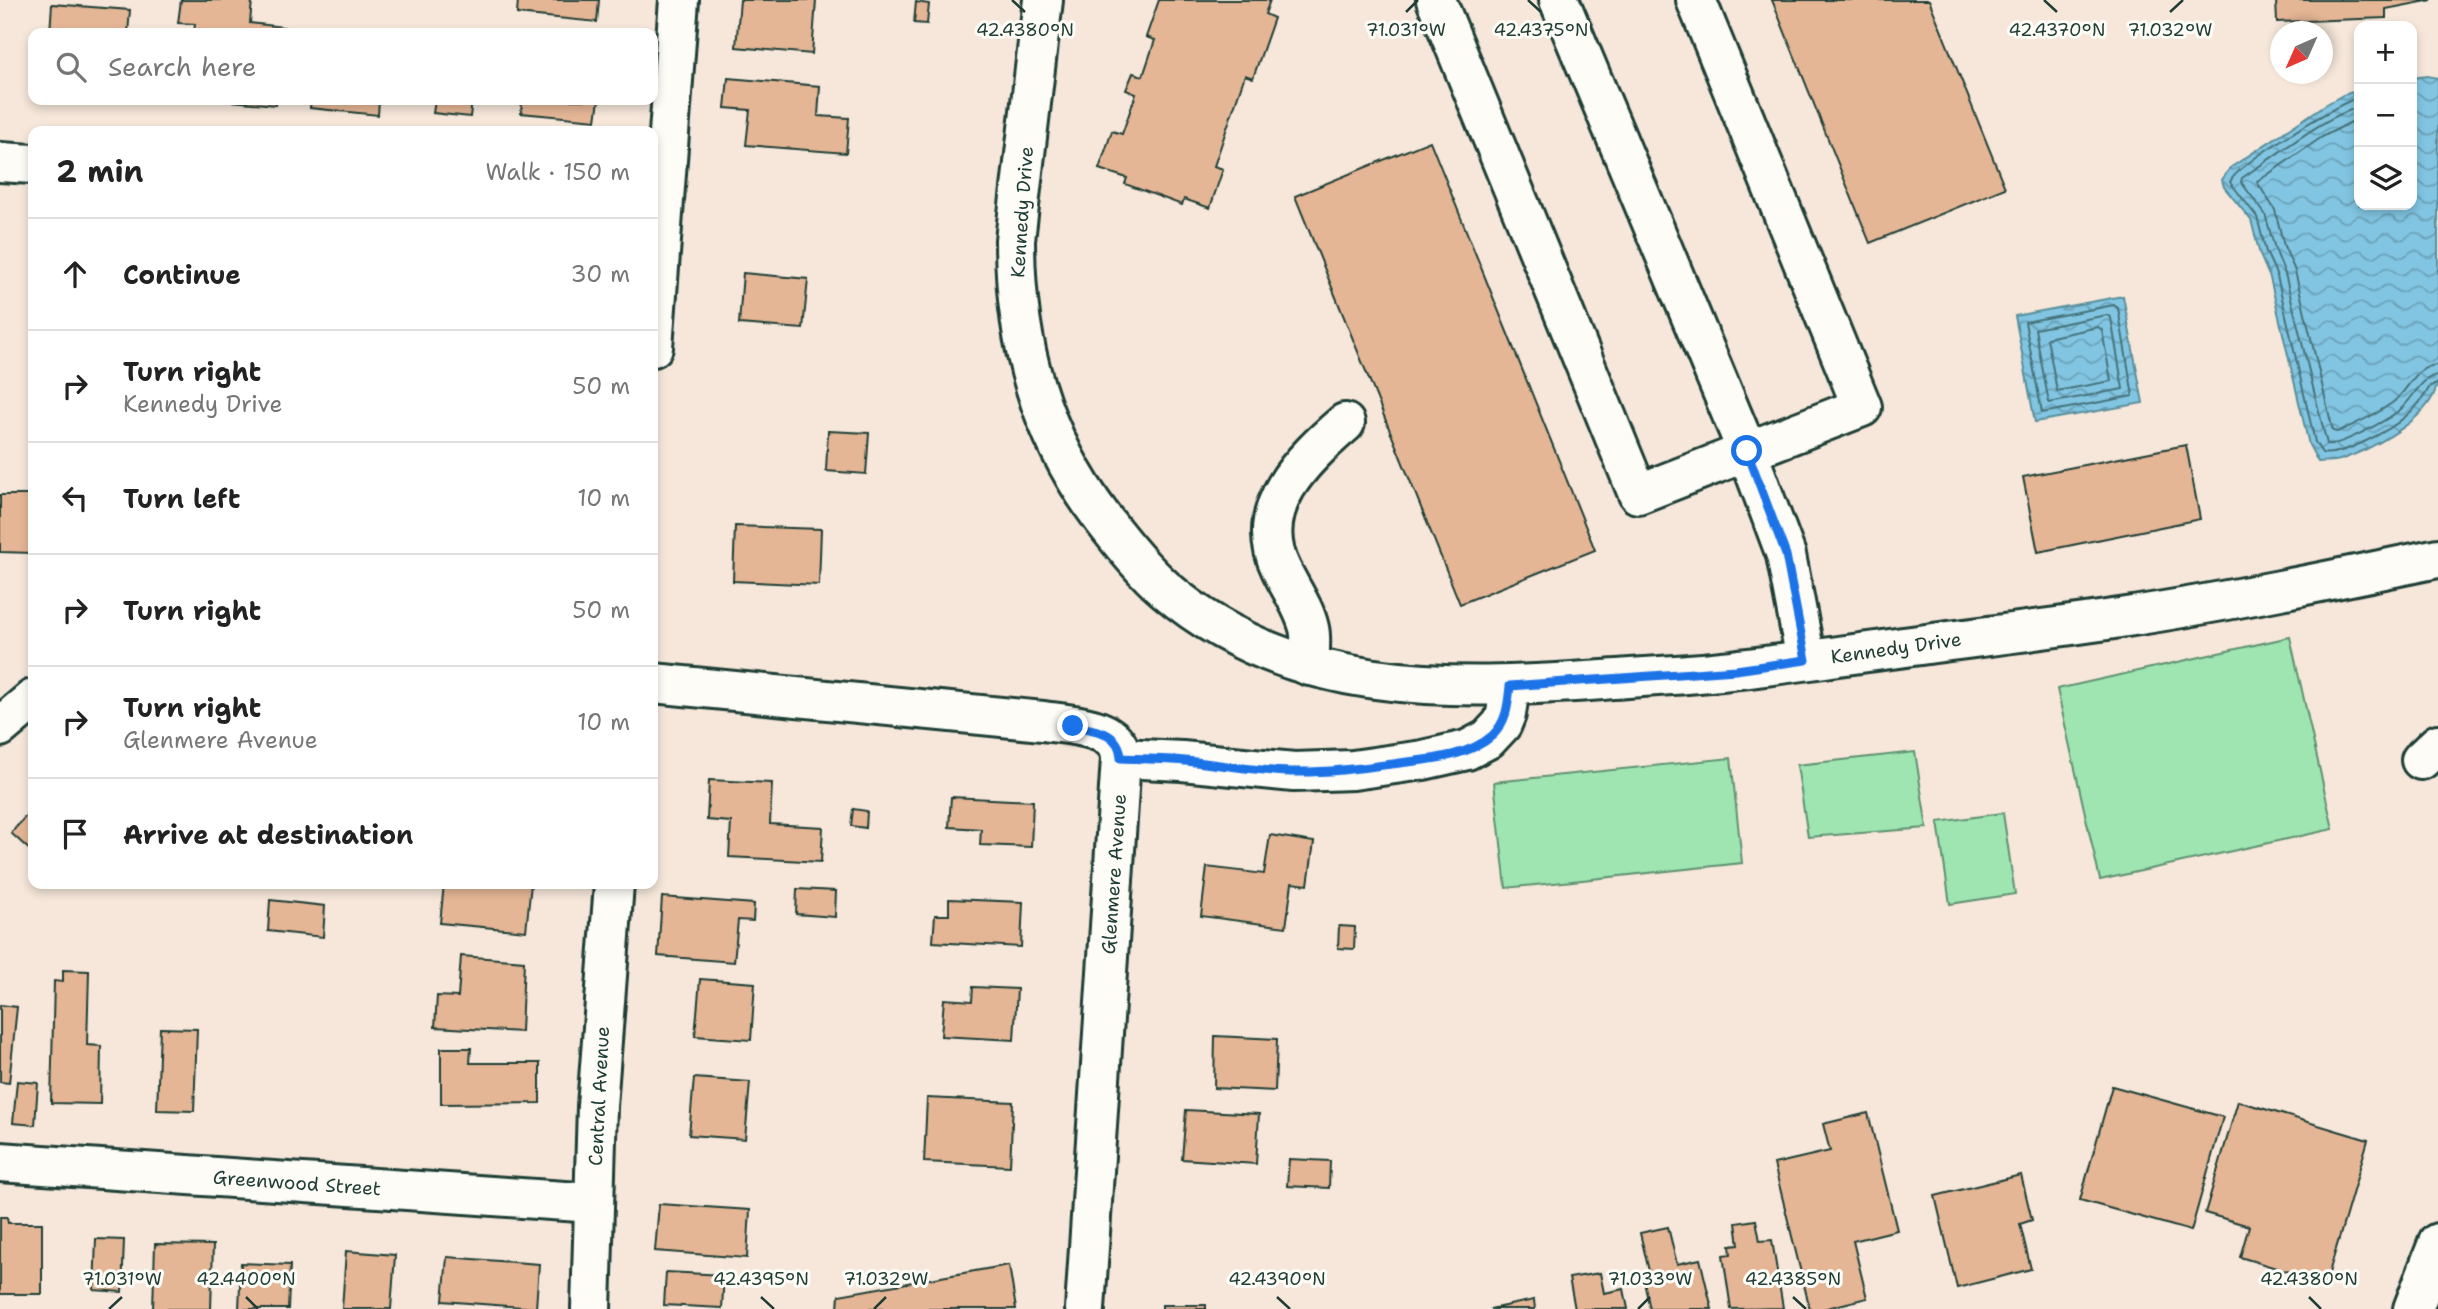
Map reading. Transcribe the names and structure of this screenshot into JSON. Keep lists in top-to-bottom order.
{
  "streets": {
    "street": [
      "Kennedy Drive",
      "Glenmere Avenue",
      "Central Avenue",
      "Greenwood Street"
    ]
  },
  "crossings": [
    ["Central Avenue", "Greenwood Street"]
  ],
  "north": "bottom left",
  "page": {
    "map_buttons": ["+", "−"],
    "search": "Search here",
    "heading": ["2 min", "Walk · 150 m"],
    "list": [
      ["Continue", "30 m"],
      ["Turn right", "Kennedy Drive", "50 m"],
      ["Turn left", "10 m"],
      ["Turn right", "50 m"],
      ["Turn right", "Glenmere Avenue", "10 m"],
      "Arrive at destination"
    ]
  },
  "coordinates": [
    "42.4380°N",
    "42.4375°N",
    "42.4370°N",
    "71.031°W",
    "71.032°W",
    "71.033°W",
    "42.4400°N",
    "42.4395°N",
    "42.4390°N",
    "42.4385°N"
  ]
}
